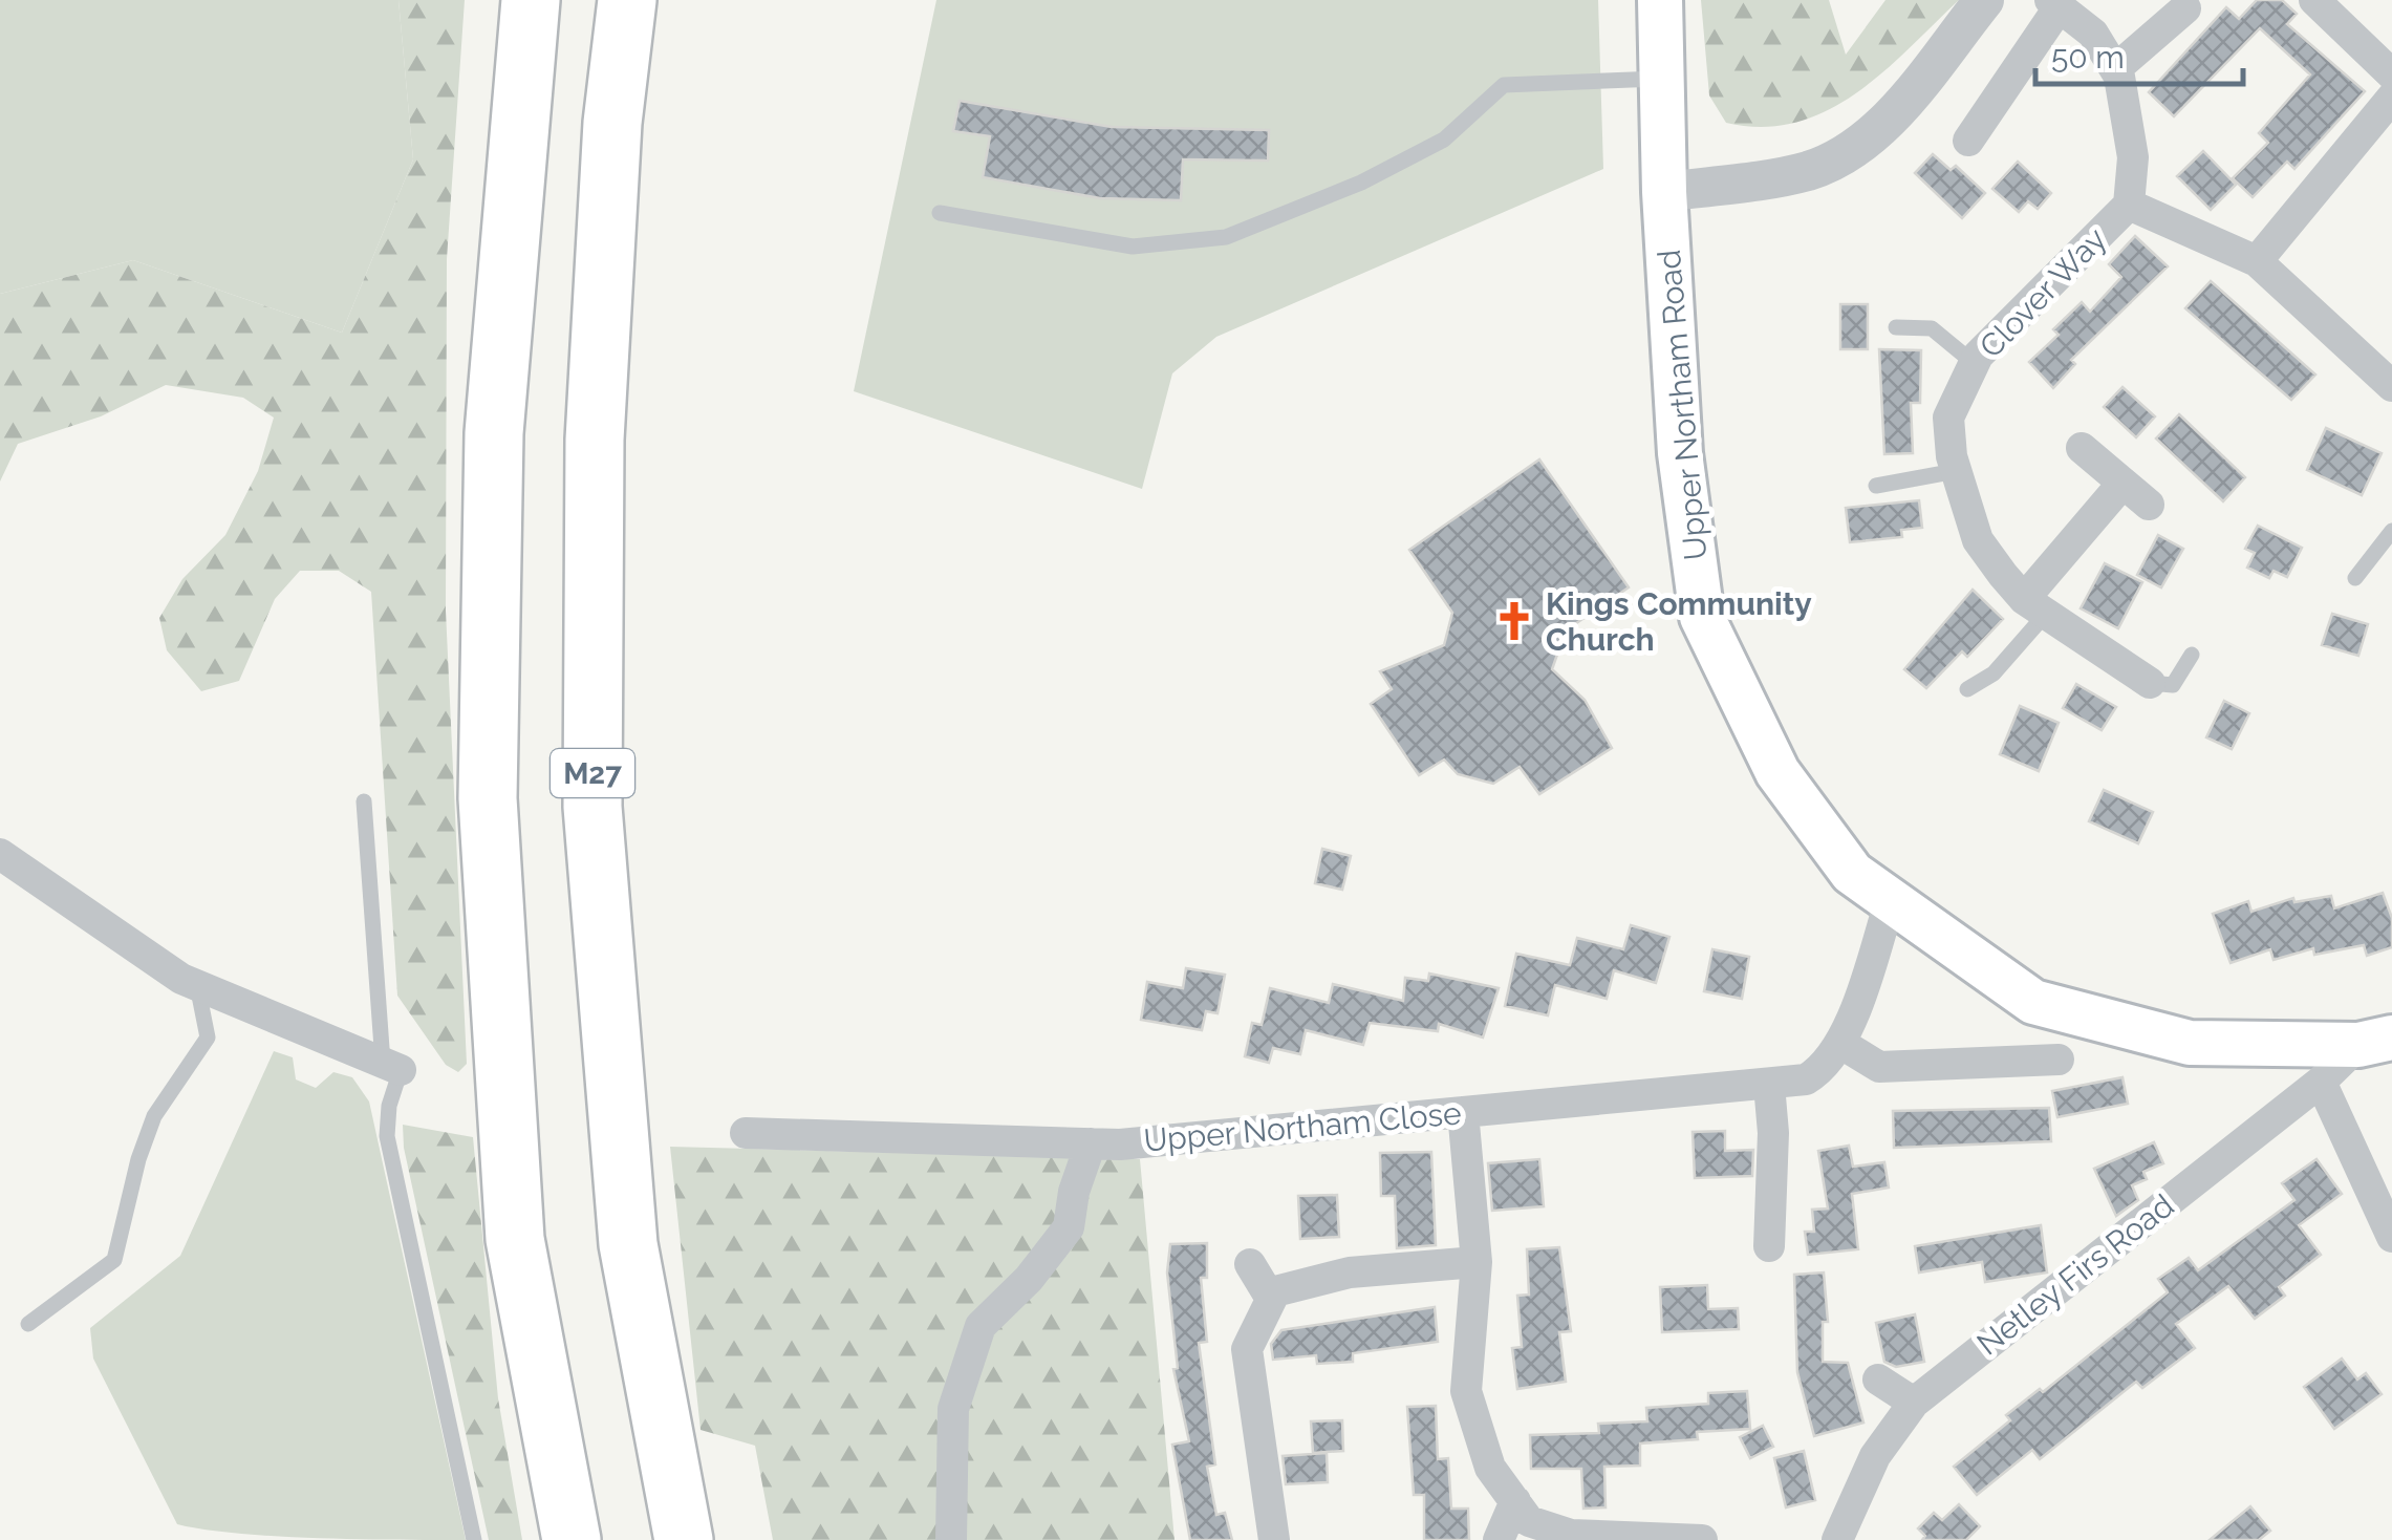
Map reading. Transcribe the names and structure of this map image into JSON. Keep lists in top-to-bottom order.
{
  "streets": {
    "highway": ["M27"],
    "main road": ["Upper Northam Road"],
    "street": ["Clover Way", "Upper Northam Close", "Netley Firs Road"]
  },
  "crossings": [
    ["Upper Northam Road", "Upper Northam Close"],
    ["Upper Northam Road", "Netley Firs Road"]
  ],
  "places": {
    "church": ["Kings Community Church"]
  },
  "scale_bar": "50 m"
}
